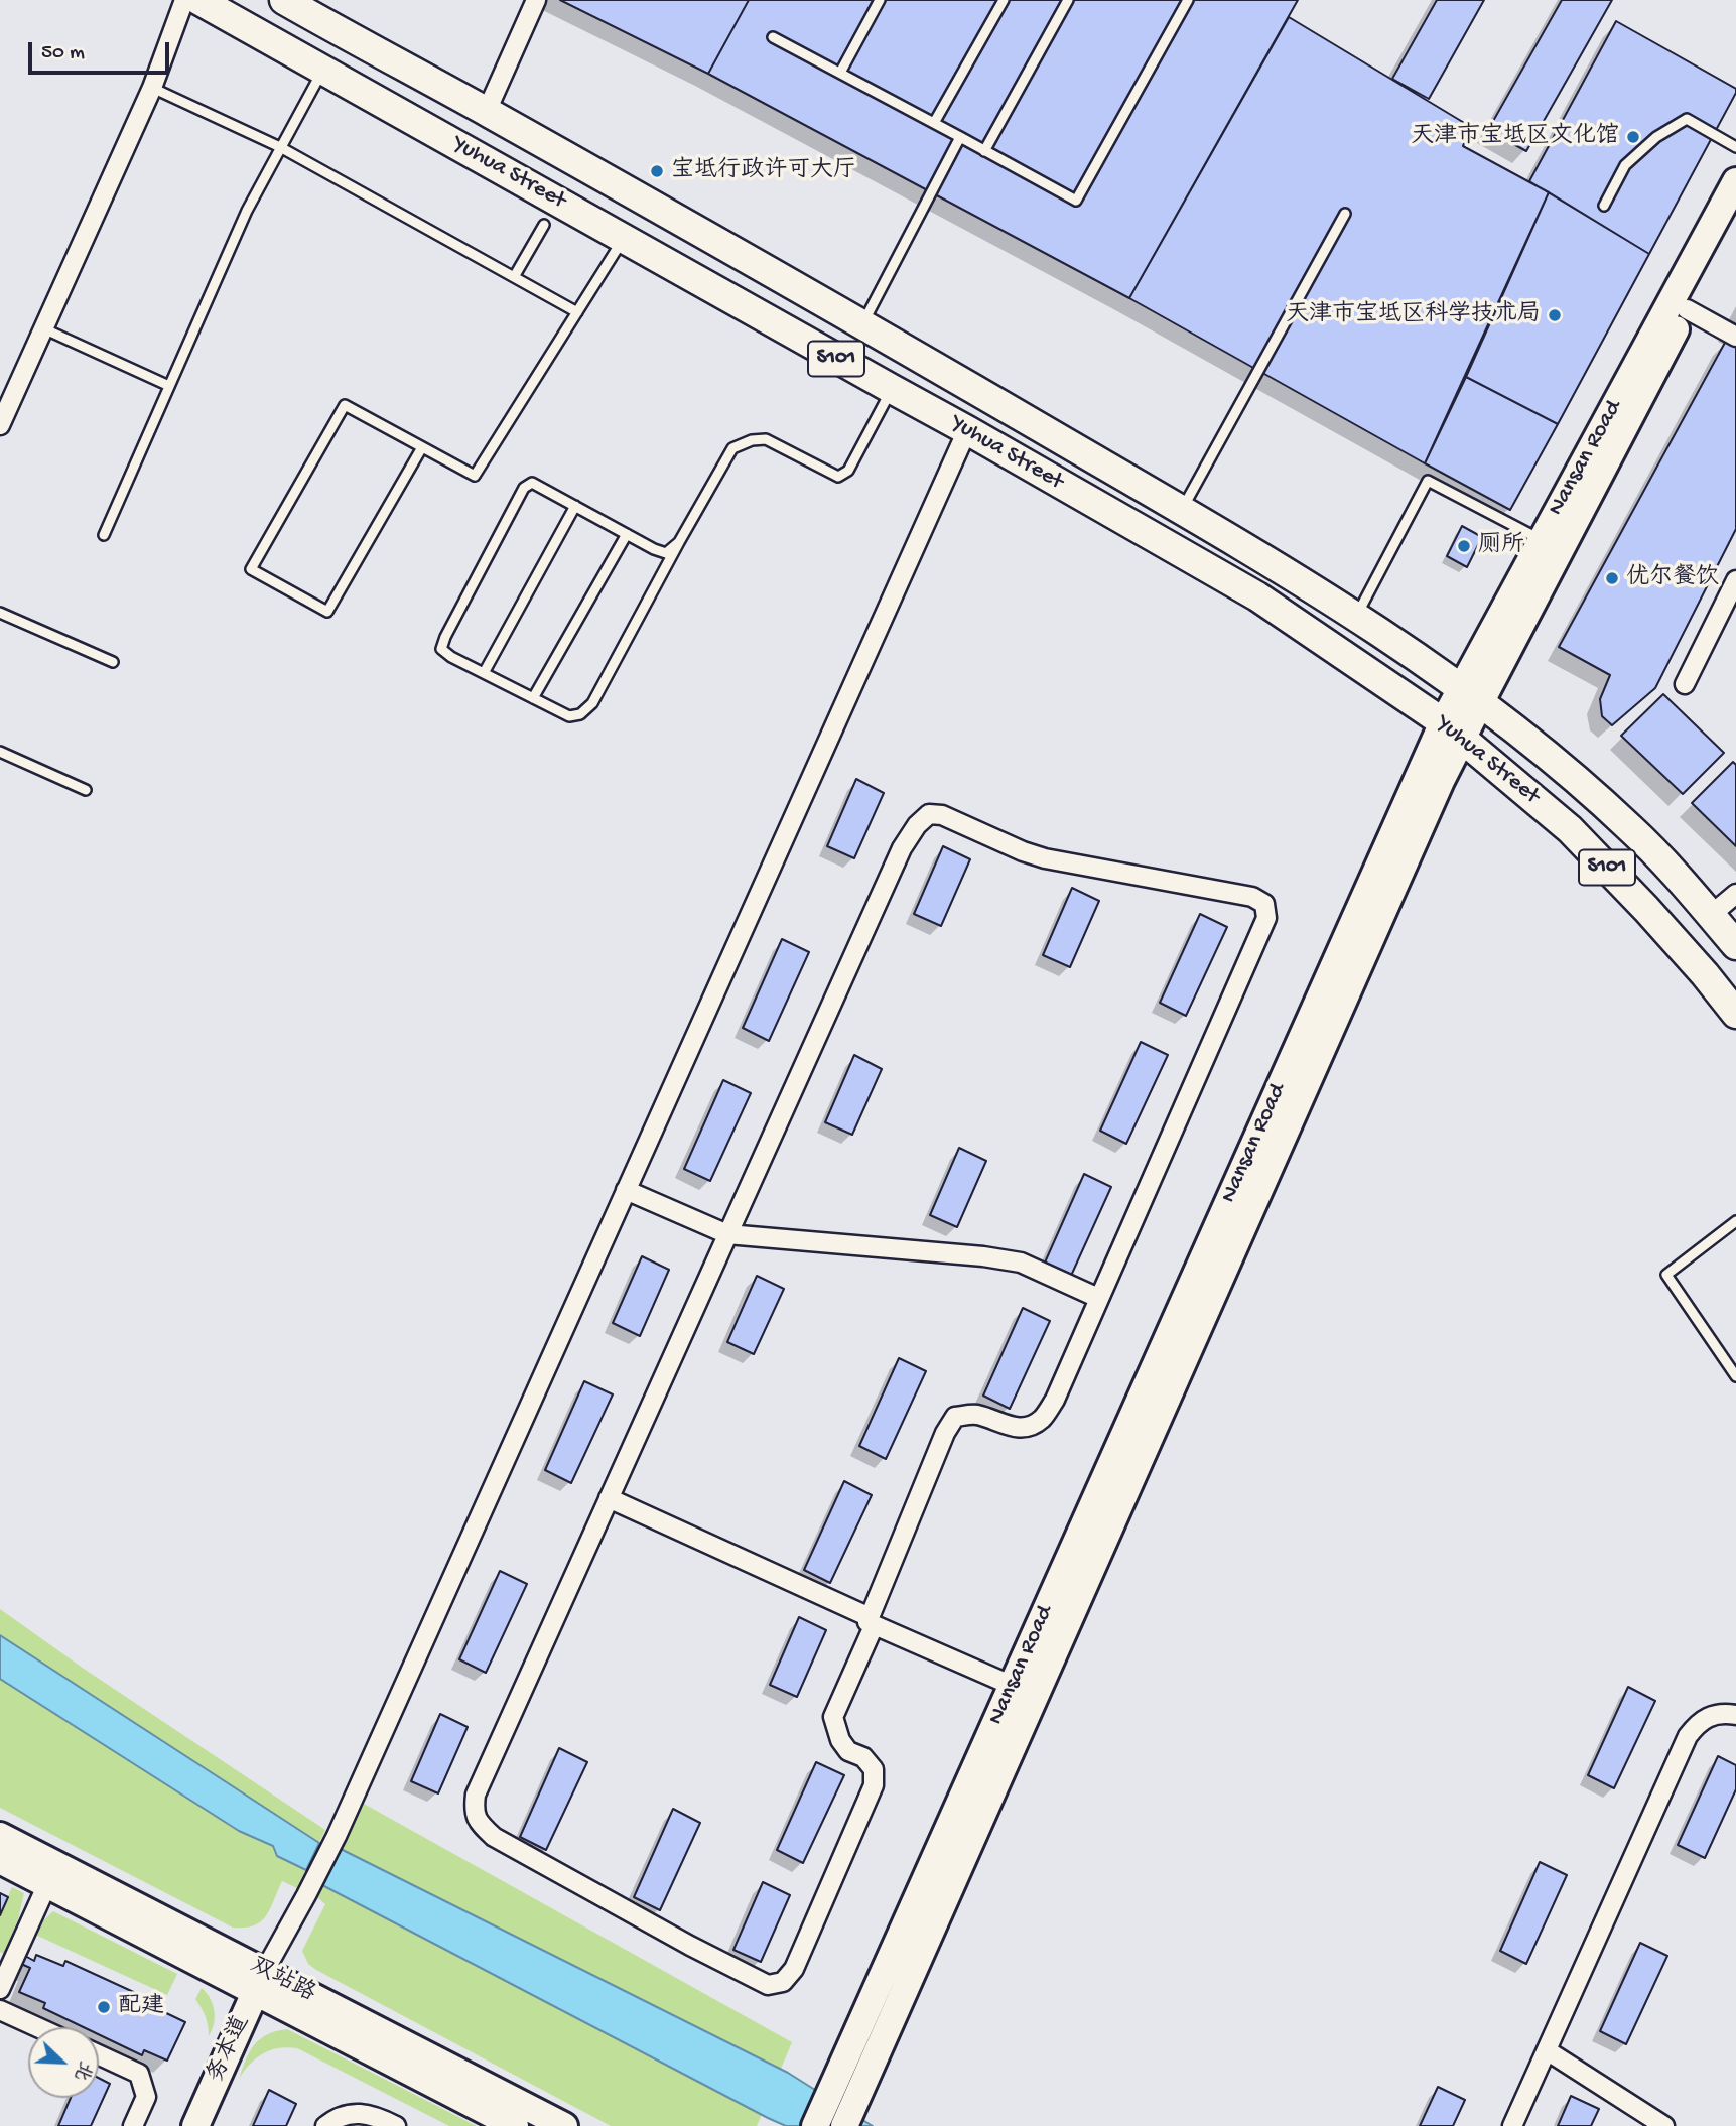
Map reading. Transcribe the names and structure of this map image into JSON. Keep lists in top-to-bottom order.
{
  "streets": {
    "main road": ["Yuhua Street", "S101"],
    "street": ["Nansan Road", "双站路", "务本道"]
  },
  "crossings": [
    ["Yuhua Street", "Nansan Road"],
    ["双站路", "务本道"]
  ],
  "places": [
    "天津市宝坻区文化馆",
    "宝坻行政许可大厅",
    "天津市宝坻区科学技术局",
    "厕所",
    "优尔餐饮",
    "配建"
  ],
  "scale_bar": "50 m",
  "north": "bottom right"
}
